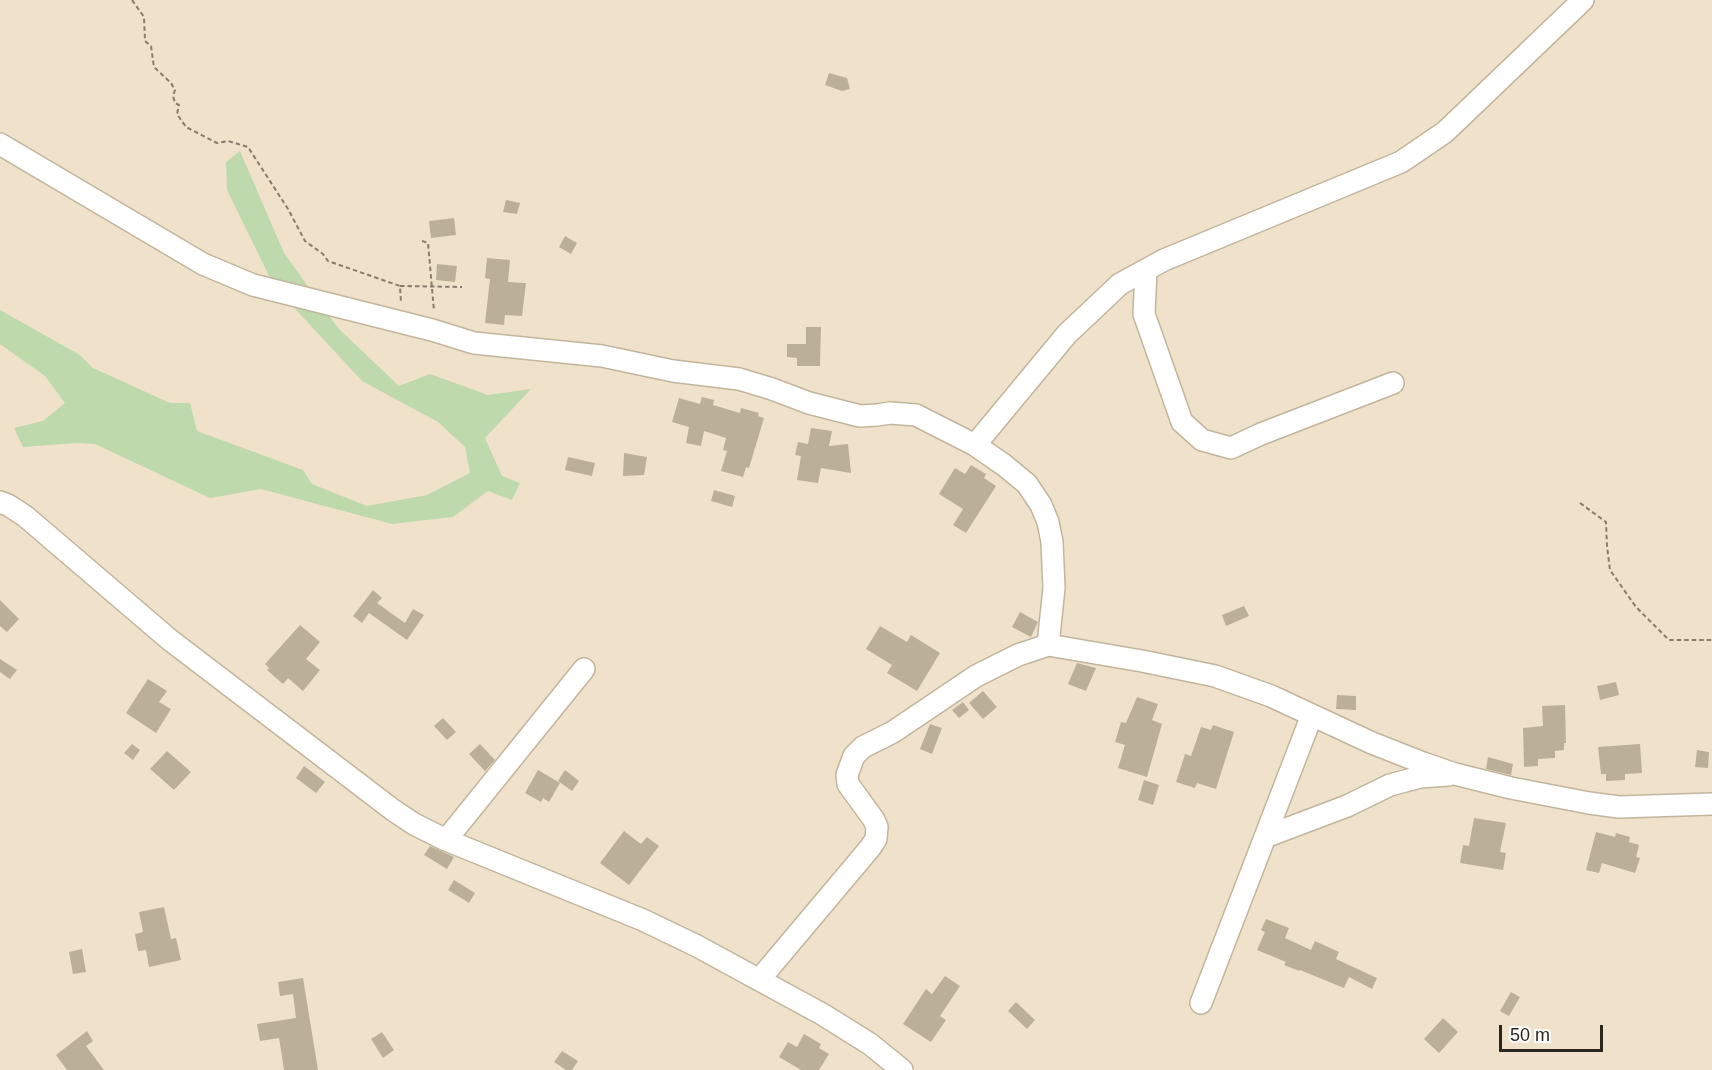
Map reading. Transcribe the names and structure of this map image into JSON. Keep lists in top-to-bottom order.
{
  "scale_bar": "50 m"
}
